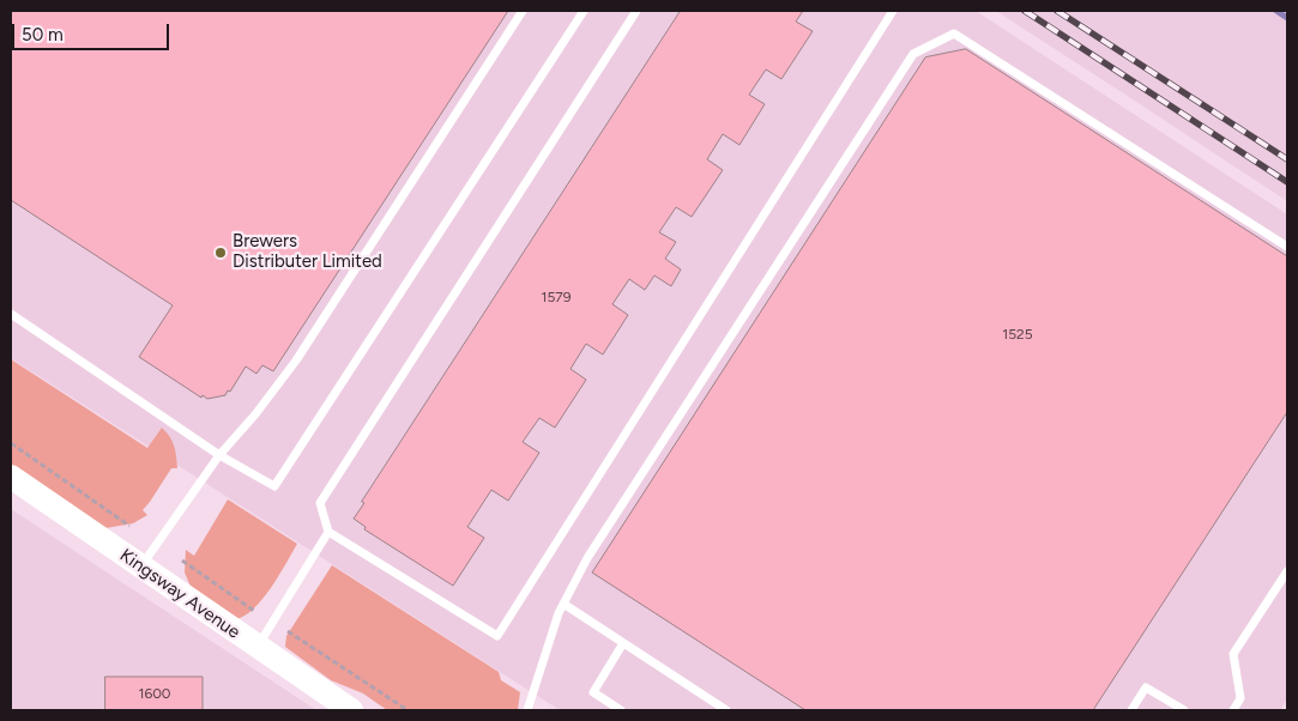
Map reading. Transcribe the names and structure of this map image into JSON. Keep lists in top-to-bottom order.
{
  "streets": {
    "main road": ["Kingsway Avenue"]
  },
  "places": ["Brewers Distributer Limited"],
  "house_numbers": ["1579", "1525", "1600"],
  "scale_bar": "50 m"
}
